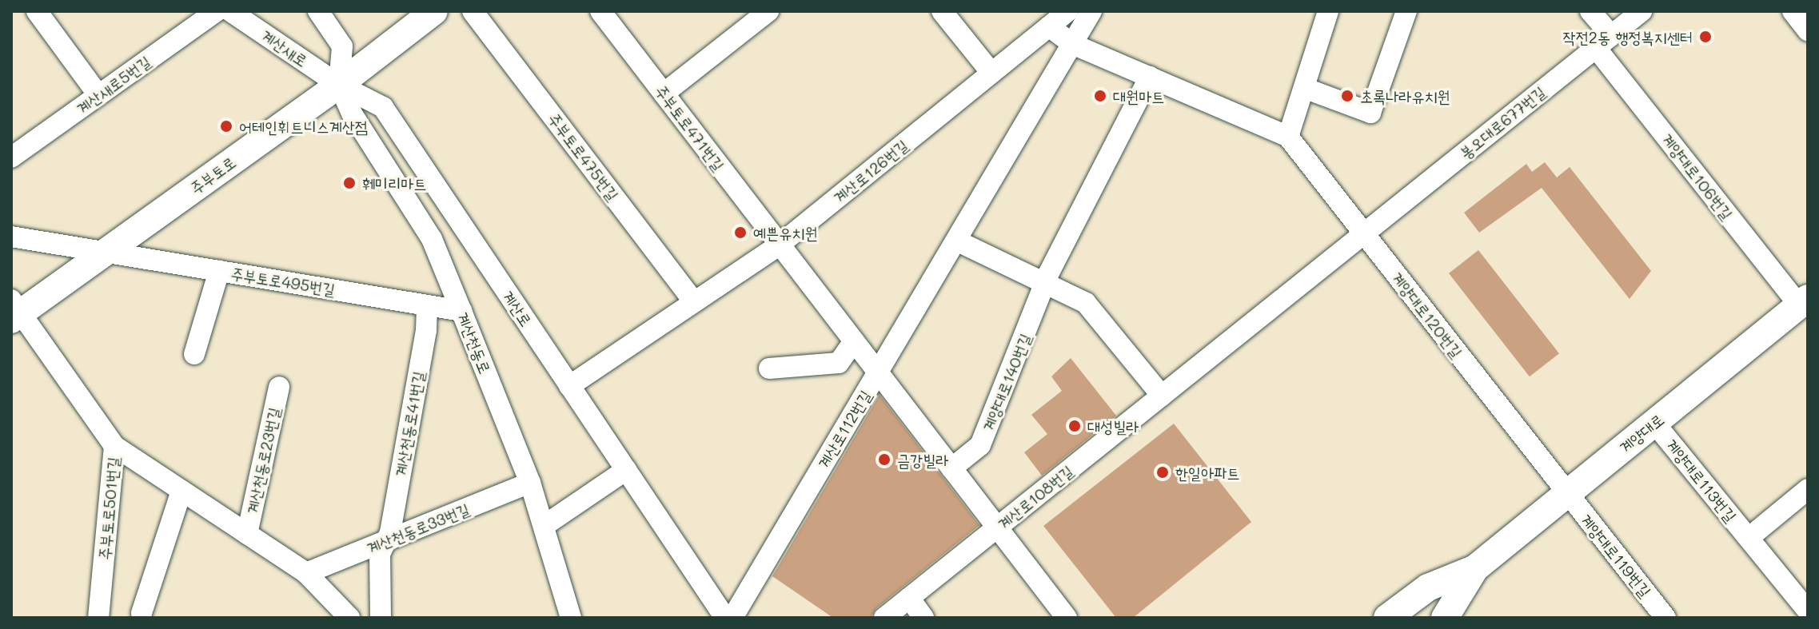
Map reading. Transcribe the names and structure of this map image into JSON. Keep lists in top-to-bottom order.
{
  "streets": {
    "main road": ["주부토로", "계양대로"],
    "street": [
      "계산새로",
      "계산새로5번길",
      "봉오대로677번길",
      "주부토로471번길",
      "주부토로475번길",
      "계산로126번길",
      "계양대로106번길",
      "주부토로495번길",
      "계산로",
      "계양대로120번길",
      "계산천동로",
      "계양대로140번길",
      "계산천동로41번길",
      "계산로112번길",
      "계산천동로23번길",
      "계양대로113번길",
      "계산로108번길",
      "주부토로501번길",
      "계산천동로33번길",
      "계양대로119번길"
    ]
  },
  "crossings": [
    ["계산새로", "주부토로"],
    ["계산새로", "계산로"],
    ["계산새로", "계산천동로"],
    ["봉오대로677번길", "계양대로106번길"],
    ["봉오대로677번길", "계양대로120번길"],
    ["봉오대로677번길", "계산로108번길"],
    ["주부토로471번길", "계산로126번길"],
    ["주부토로475번길", "계산로126번길"],
    ["계산로126번길", "계산로"],
    ["계산로126번길", "계양대로120번길"],
    ["주부토로", "주부토로495번길"],
    ["주부토로", "계산로"],
    ["주부토로", "계산천동로"],
    ["주부토로", "주부토로501번길"],
    ["계양대로106번길", "계양대로"],
    ["주부토로495번길", "계산천동로"],
    ["주부토로495번길", "계산천동로41번길"],
    ["계산로", "계산천동로"],
    ["계양대로120번길", "계산로112번길"],
    ["계양대로120번길", "계양대로"],
    ["계양대로120번길", "계산로108번길"],
    ["계양대로120번길", "계양대로119번길"],
    ["계산천동로", "계산천동로33번길"],
    ["계산천동로41번길", "계산천동로33번길"],
    ["계양대로", "계양대로113번길"],
    ["계양대로", "계양대로119번길"],
    ["계산천동로23번길", "주부토로501번길"],
    ["계산천동로23번길", "계산천동로33번길"]
  ],
  "places": [
    "작전2동 행정복지센터",
    "대원마트",
    "초록나라유치원",
    "어테인휘트니스계산점",
    "훼미리마트",
    "예쁜유치원",
    "대성빌라",
    "금강빌라",
    "한일아파트"
  ]
}
